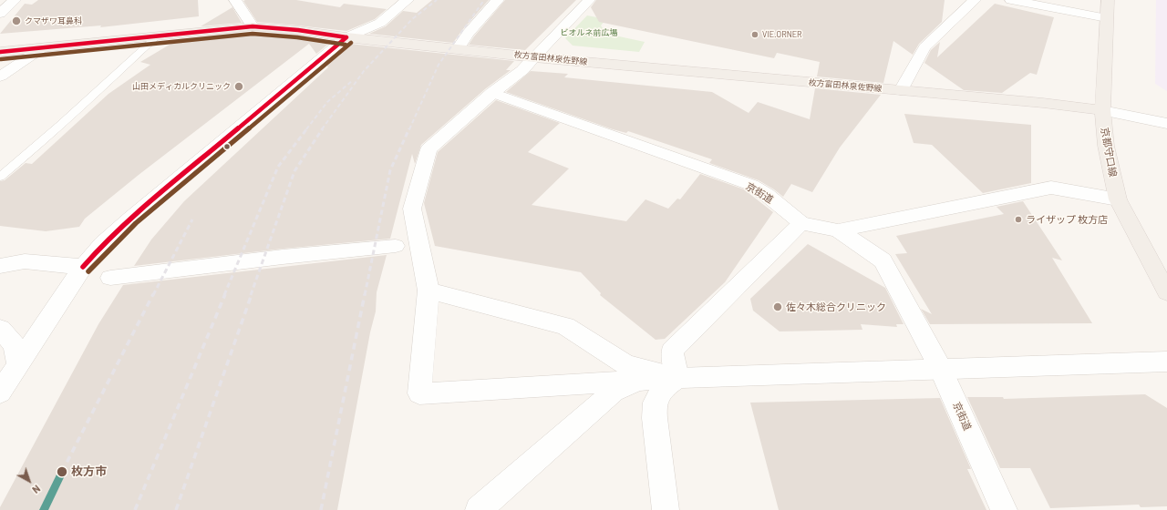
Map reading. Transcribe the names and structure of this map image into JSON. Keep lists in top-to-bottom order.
{
  "streets": {
    "main road": ["枚方富田林泉佐野線", "京都守口線"],
    "street": ["京街道"]
  },
  "crossings": [
    ["枚方富田林泉佐野線", "京都守口線"]
  ],
  "parks": ["ビオルネ前広場"],
  "places": [
    "クマザワ耳鼻科",
    "VIE.ORNER",
    "山田メディカルクリニック",
    "ライザップ 枚方店",
    "佐々木総合クリニック",
    "枚方市"
  ],
  "north": "bottom right"
}
